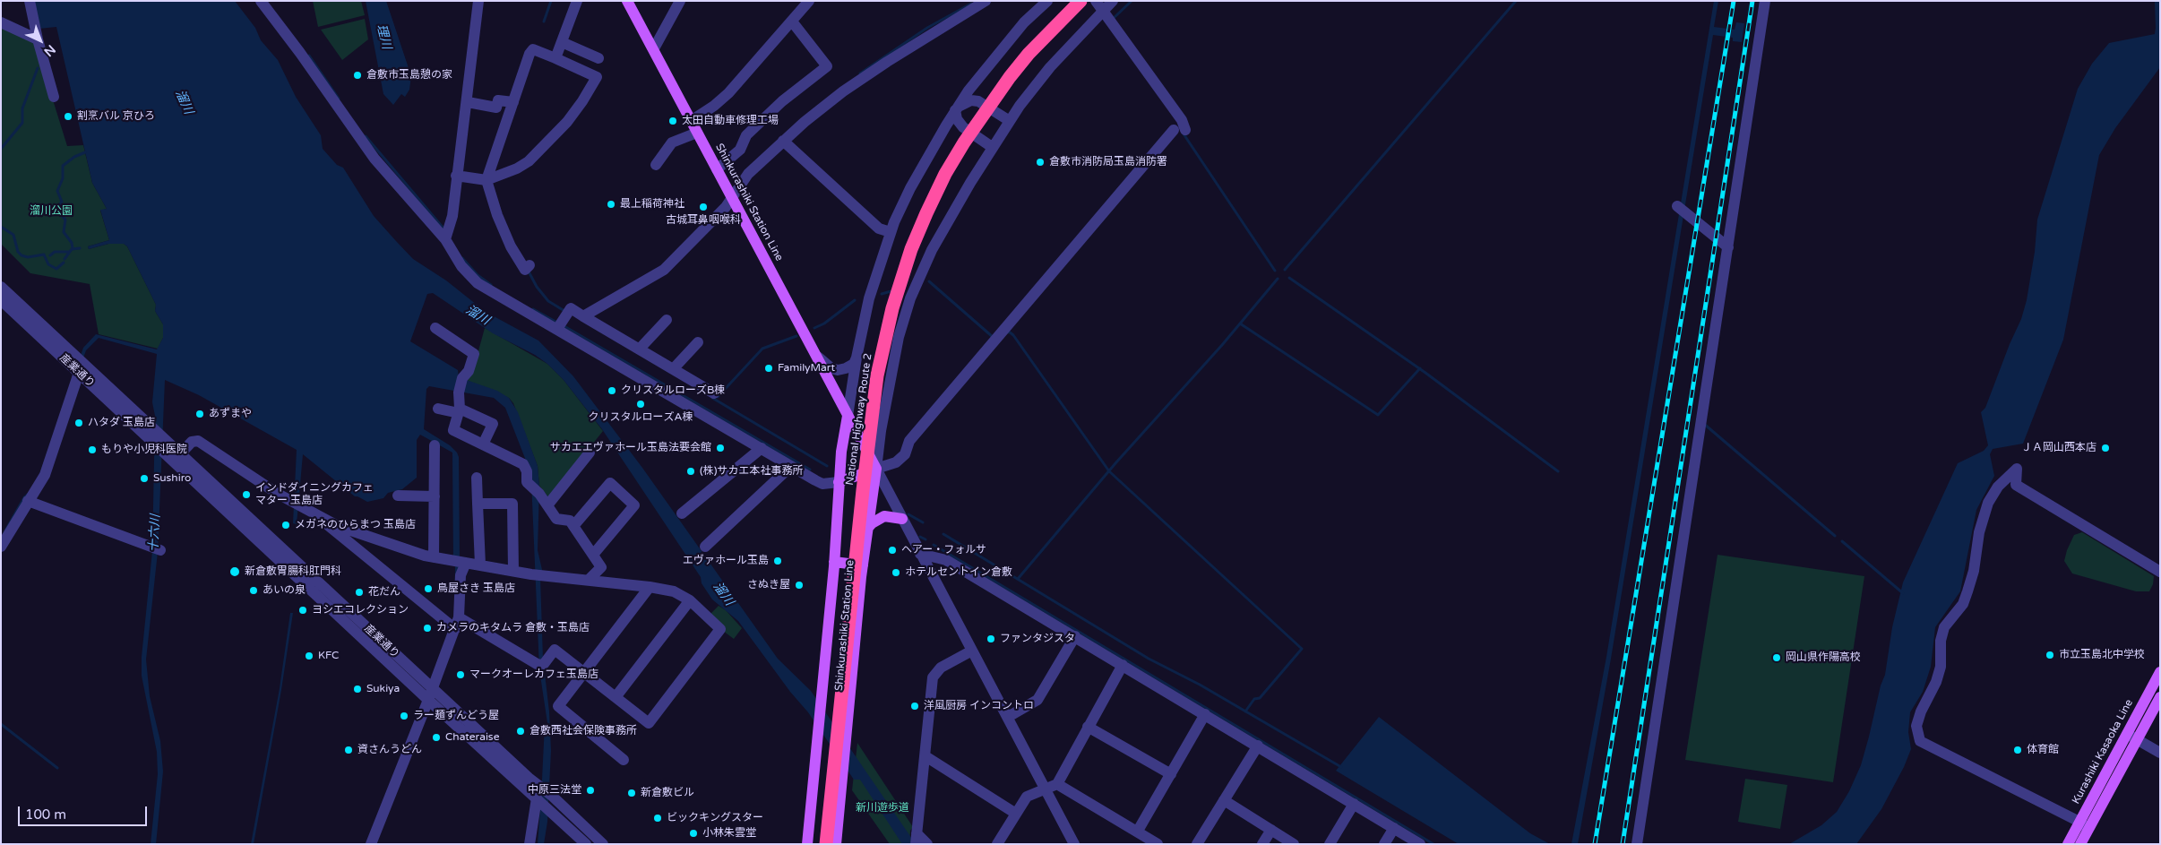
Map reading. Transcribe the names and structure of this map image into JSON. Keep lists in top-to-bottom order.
{
  "streets": {
    "highway": ["National Highway Route 2"],
    "main road": ["Shinkurashiki Station Line", "Kurashiki Kasaoka Line"],
    "street": ["産業通り"]
  },
  "water": ["理川", "溜川", "十六川"],
  "parks": ["溜川公園", "新川遊歩道"],
  "places": [
    "倉敷市玉島憩の家",
    "割烹バル 京ひろ",
    "太田自動車修理工場",
    "倉敷市消防局玉島消防署",
    "最上稲荷神社",
    "古城耳鼻咽喉科",
    "FamilyMart",
    "クリスタルローズB棟",
    "クリスタルローズA棟",
    "あずまや",
    "ハタダ 玉島店",
    "サカエエヴァホール玉島法要会館",
    "ＪＡ岡山西本店",
    "もりや小児科医院",
    "(株)サカエ本社事務所",
    "Sushiro",
    "インドダイニングカフェ マター 玉島店",
    "メガネのひらまつ 玉島店",
    "ヘアー・フォルサ",
    "エヴァホール玉島",
    "新倉敷胃腸科肛門科",
    "ホテルセントイン倉敷",
    "さぬき屋",
    "鳥屋さき 玉島店",
    "あいの泉",
    "花だん",
    "ヨシエコレクション",
    "カメラのキタムラ 倉敷・玉島店",
    "ファンタジスタ",
    "市立玉島北中学校",
    "KFC",
    "岡山県作陽高校",
    "マークオーレカフェ玉島店",
    "Sukiya",
    "洋風厨房 インコントロ",
    "ラー麺ずんどう屋",
    "倉敷西社会保険事務所",
    "Chateraise",
    "資さんうどん",
    "体育館",
    "中原三法堂",
    "新倉敷ビル",
    "ビックキングスター",
    "小林朱雲堂"
  ],
  "scale_bar": "100 m",
  "north": "bottom right"
}
